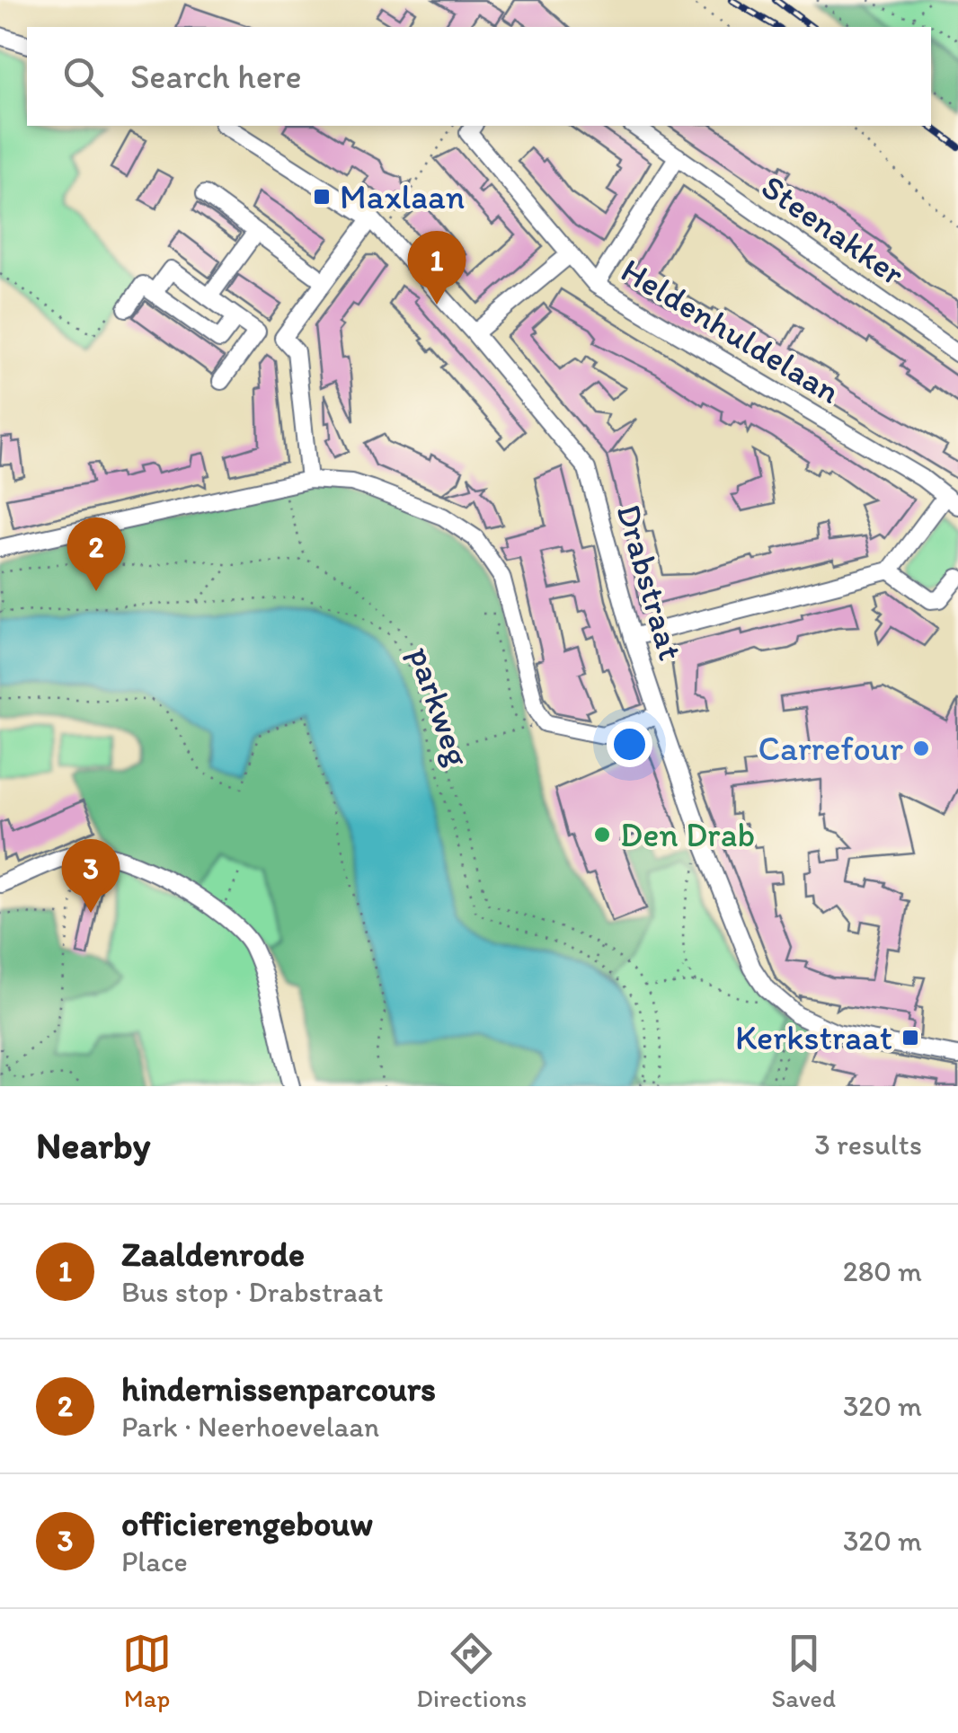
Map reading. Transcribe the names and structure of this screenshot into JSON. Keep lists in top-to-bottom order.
{
  "streets": {
    "street": ["Steenakker", "Heldenhuldelaan", "Drabstraat"],
    "path": ["parkweg"]
  },
  "places": {
    "transit": ["Maxlaan", "Kerkstraat"],
    "other": ["Carrefour", "Den Drab"]
  },
  "page": {
    "search": "Search here",
    "pins": ["1", "2", "3"],
    "heading": ["Nearby", "3 results"],
    "list": [
      {
        "mark": "1",
        "name": "Zaaldenrode",
        "note": "Bus stop · Drabstraat",
        "value": "280 m"
      },
      {
        "mark": "2",
        "name": "hindernissenparcours",
        "note": "Park · Neerhoevelaan",
        "value": "320 m"
      },
      {
        "mark": "3",
        "name": "officierengebouw",
        "note": "Place",
        "value": "320 m"
      }
    ],
    "nav": ["Map", "Directions", "Saved"]
  }
}
